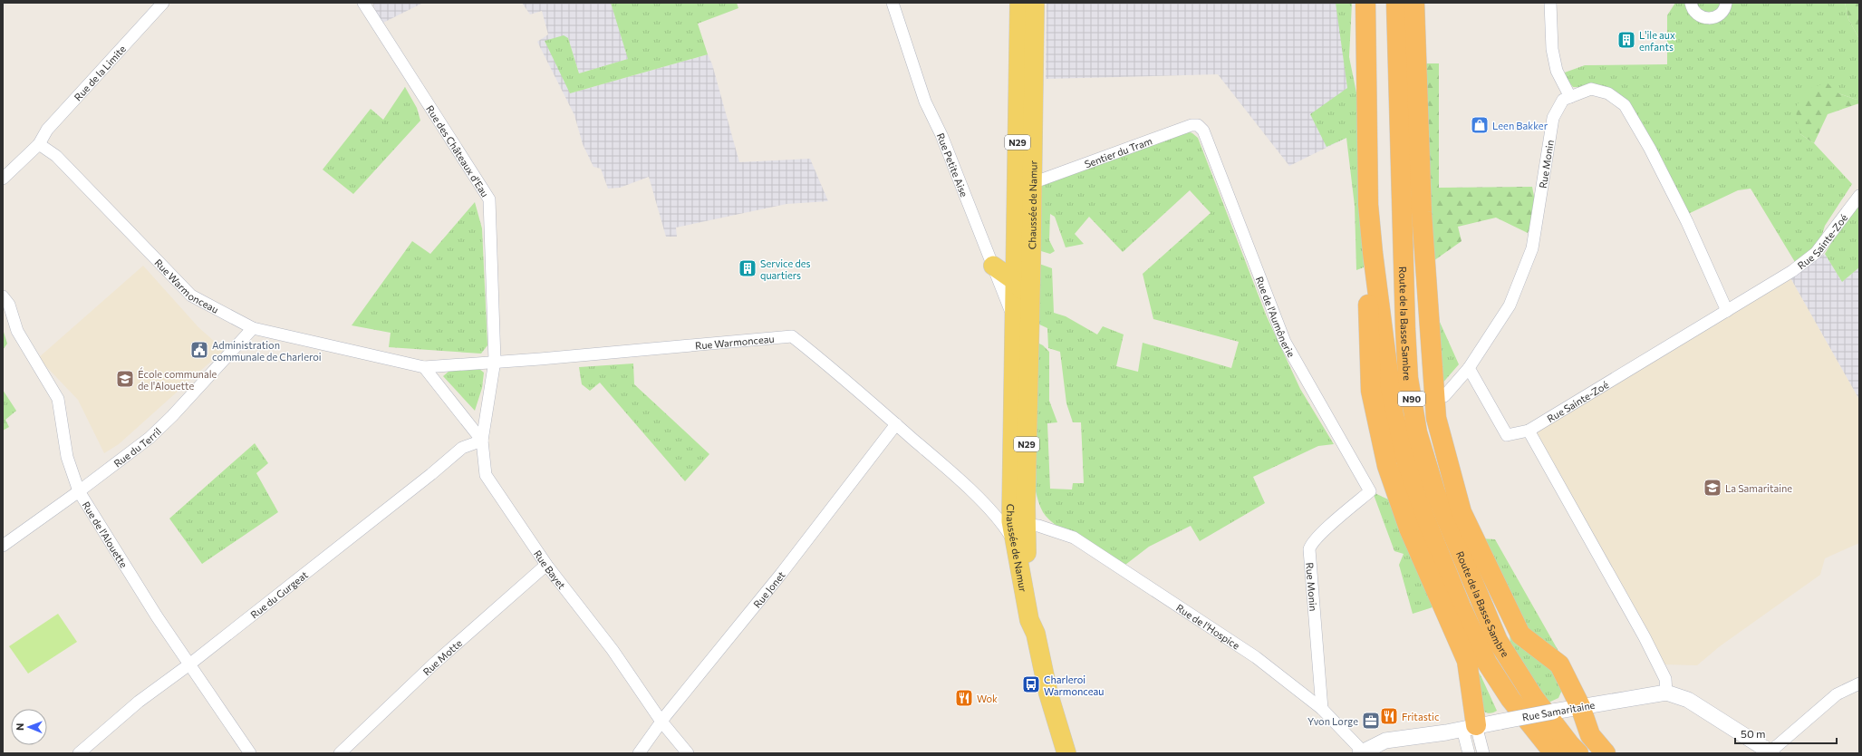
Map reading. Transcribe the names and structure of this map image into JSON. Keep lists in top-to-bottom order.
{
  "streets": {
    "highway": ["Route de la Basse Sambre", "N90"],
    "main road": ["N29", "Chaussée de Namur"],
    "street": [
      "Rue de la Limite",
      "Rue des Châteaux d'Eau",
      "Sentier du Tram",
      "Rue Petite Aise",
      "Rue Monin",
      "Rue Sainte-Zoé",
      "Rue Warmonceau",
      "Rue de l'Aumônerie",
      "Rue du Terril",
      "Rue de l'Alouette",
      "Rue Bayet",
      "Rue Jonet",
      "Rue du Gurgeat",
      "Rue de l'Hospice",
      "Rue Motte",
      "Rue Samaritaine"
    ]
  },
  "crossings": [
    ["Rue de la Limite", "Rue Warmonceau"],
    ["N29", "Chaussée de Namur"],
    ["N29", "Rue Warmonceau"],
    ["N29", "Rue de l'Hospice"],
    ["Rue des Châteaux d'Eau", "Rue Warmonceau"],
    ["Rue des Châteaux d'Eau", "Rue Bayet"],
    ["Sentier du Tram", "Chaussée de Namur"],
    ["Sentier du Tram", "Rue de l'Aumônerie"],
    ["Rue Petite Aise", "Chaussée de Namur"],
    ["Rue Monin", "Rue Sainte-Zoé"],
    ["Rue Monin", "Rue de l'Aumônerie"],
    ["Rue Monin", "Rue de l'Hospice"],
    ["Chaussée de Namur", "Rue Warmonceau"],
    ["Chaussée de Namur", "Rue de l'Hospice"],
    ["Rue Warmonceau", "Rue du Terril"],
    ["Rue Warmonceau", "Rue Bayet"],
    ["Rue Warmonceau", "Rue Jonet"],
    ["Rue Warmonceau", "Rue de l'Hospice"],
    ["Rue du Terril", "Rue de l'Alouette"],
    ["Rue de l'Alouette", "Rue du Gurgeat"],
    ["Rue Bayet", "Rue Jonet"],
    ["Rue Bayet", "Rue du Gurgeat"],
    ["Rue Bayet", "Rue Motte"],
    ["Rue de l'Hospice", "Rue Samaritaine"]
  ],
  "places": {
    "building": ["L'ile aux enfants", "Service des quartiers"],
    "shop": ["Leen Bakker"],
    "public building": ["Administration communale de Charleroi"],
    "school or university": ["École communale de l'Alouette", "La Samaritaine"],
    "bus stop": ["Charleroi Warmonceau"],
    "restaurant": ["Wok", "Fritastic"],
    "office": ["Yvon Lorge"]
  },
  "scale_bar": "50 m",
  "north": "left"
}
